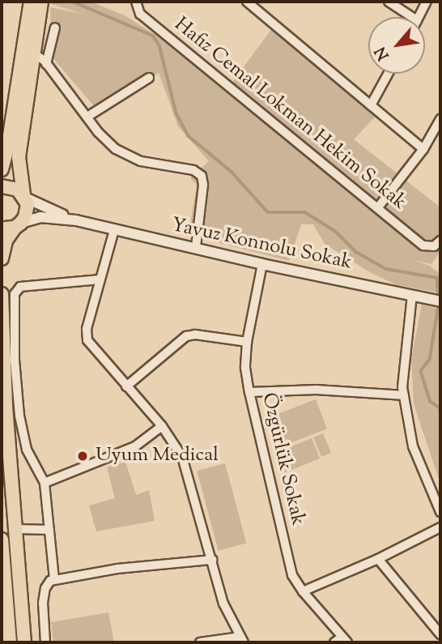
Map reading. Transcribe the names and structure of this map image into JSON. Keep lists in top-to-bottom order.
{
  "streets": {
    "street": ["Hafiz Cemal Lokman Hekim Sokak", "Yavuz Konnolu Sokak", "Özgürlük Sokak"]
  },
  "crossings": [
    ["Yavuz Konnolu Sokak", "Özgürlük Sokak"]
  ],
  "places": ["Uyum Medical"],
  "north": "bottom left"
}
